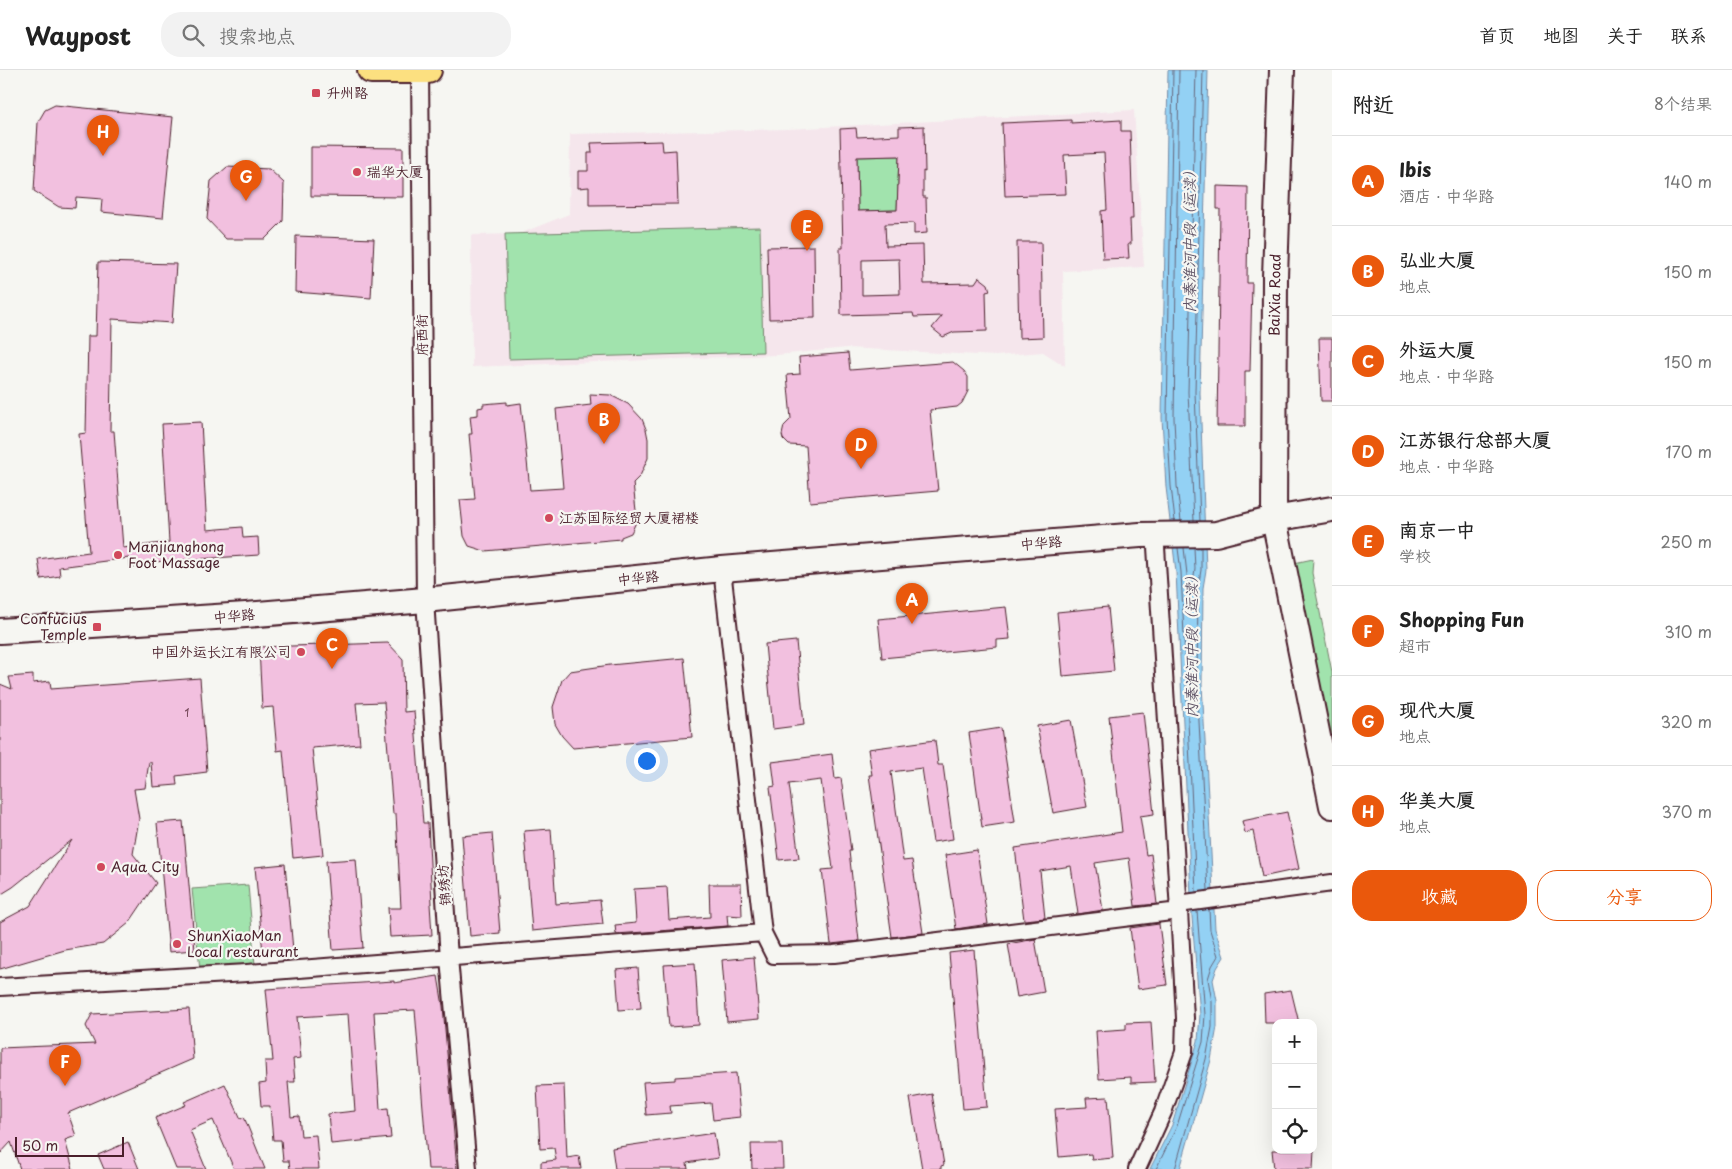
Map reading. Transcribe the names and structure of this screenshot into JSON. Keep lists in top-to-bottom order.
{
  "streets": {
    "main road": ["BaiXia Road", "中华路"],
    "street": ["府西街", "锦绣坊"]
  },
  "crossings": [
    ["BaiXia Road", "中华路"],
    ["府西街", "中华路"],
    ["府西街", "锦绣坊"],
    ["中华路", "锦绣坊"]
  ],
  "water": ["内秦淮河中段（运渎）"],
  "places": {
    "transit": ["升州路", "Confucius Temple"],
    "other": [
      "瑞华大厦",
      "江苏国际经贸大厦裙楼",
      "Manjianghong Foot Massage",
      "中国外运长江有限公司",
      "Aqua City",
      "ShunXiaoMan Local restaurant"
    ]
  },
  "house_numbers": ["1"],
  "scale_bar": "50 m",
  "page": {
    "header": "Waypost",
    "search": "搜索地点",
    "nav": [
      "首页",
      "地图",
      "关于",
      "联系"
    ],
    "heading": ["附近", "8个结果"],
    "pins": [
      "H",
      "G",
      "E",
      "B",
      "D",
      "A",
      "C",
      "F"
    ],
    "list": [
      {
        "mark": "A",
        "name": "Ibis",
        "note": "酒店 · 中华路",
        "value": "140 m"
      },
      {
        "mark": "B",
        "name": "弘业大厦",
        "note": "地点",
        "value": "150 m"
      },
      {
        "mark": "C",
        "name": "外运大厦",
        "note": "地点 · 中华路",
        "value": "150 m"
      },
      {
        "mark": "D",
        "name": "江苏银行总部大厦",
        "note": "地点 · 中华路",
        "value": "170 m"
      },
      {
        "mark": "E",
        "name": "南京一中",
        "note": "学校",
        "value": "250 m"
      },
      {
        "mark": "F",
        "name": "Shopping Fun",
        "note": "超市",
        "value": "310 m"
      },
      {
        "mark": "G",
        "name": "现代大厦",
        "note": "地点",
        "value": "320 m"
      },
      {
        "mark": "H",
        "name": "华美大厦",
        "note": "地点",
        "value": "370 m"
      }
    ],
    "buttons": ["收藏", "分享"],
    "map_buttons": ["+", "−"],
    "scale": "50 m"
  }
}
